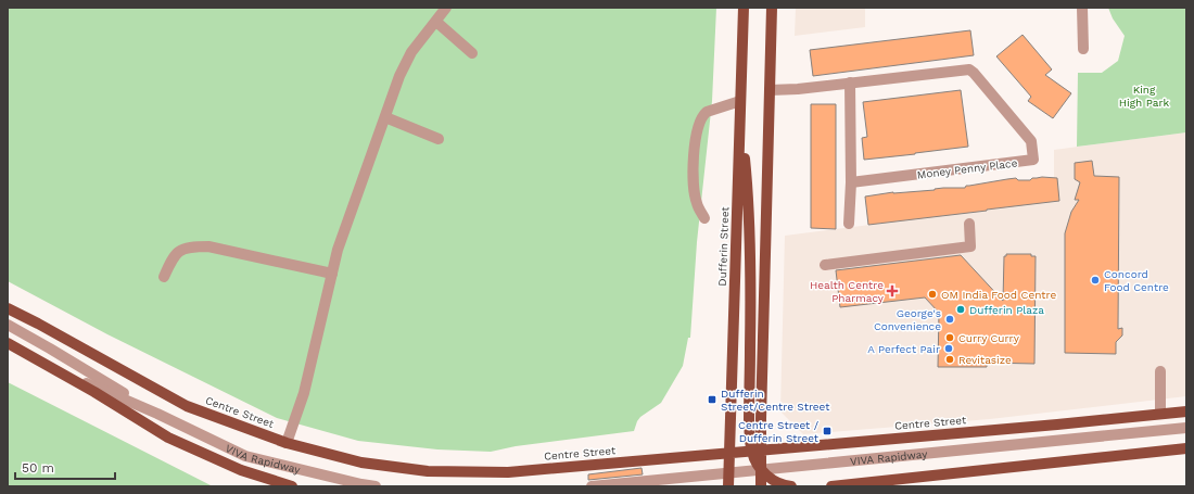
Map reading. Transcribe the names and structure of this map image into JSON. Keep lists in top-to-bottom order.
{
  "streets": {
    "main road": ["Dufferin Street", "Centre Street"],
    "street": ["Money Penny Place", "VIVA Rapidway"]
  },
  "crossings": [
    ["Dufferin Street", "Centre Street"],
    ["Dufferin Street", "VIVA Rapidway"]
  ],
  "parks": ["King High Park"],
  "places": {
    "other": [
      "Concord Food Centre",
      "OM India Food Centre",
      "Dufferin Plaza",
      "George's Convenience",
      "Curry Curry",
      "A Perfect Pair",
      "Revitasize"
    ],
    "health": ["Health Centre Pharmacy"],
    "transit": ["Dufferin Street/Centre Street", "Centre Street / Dufferin Street"]
  },
  "scale_bar": "50 m"
}
